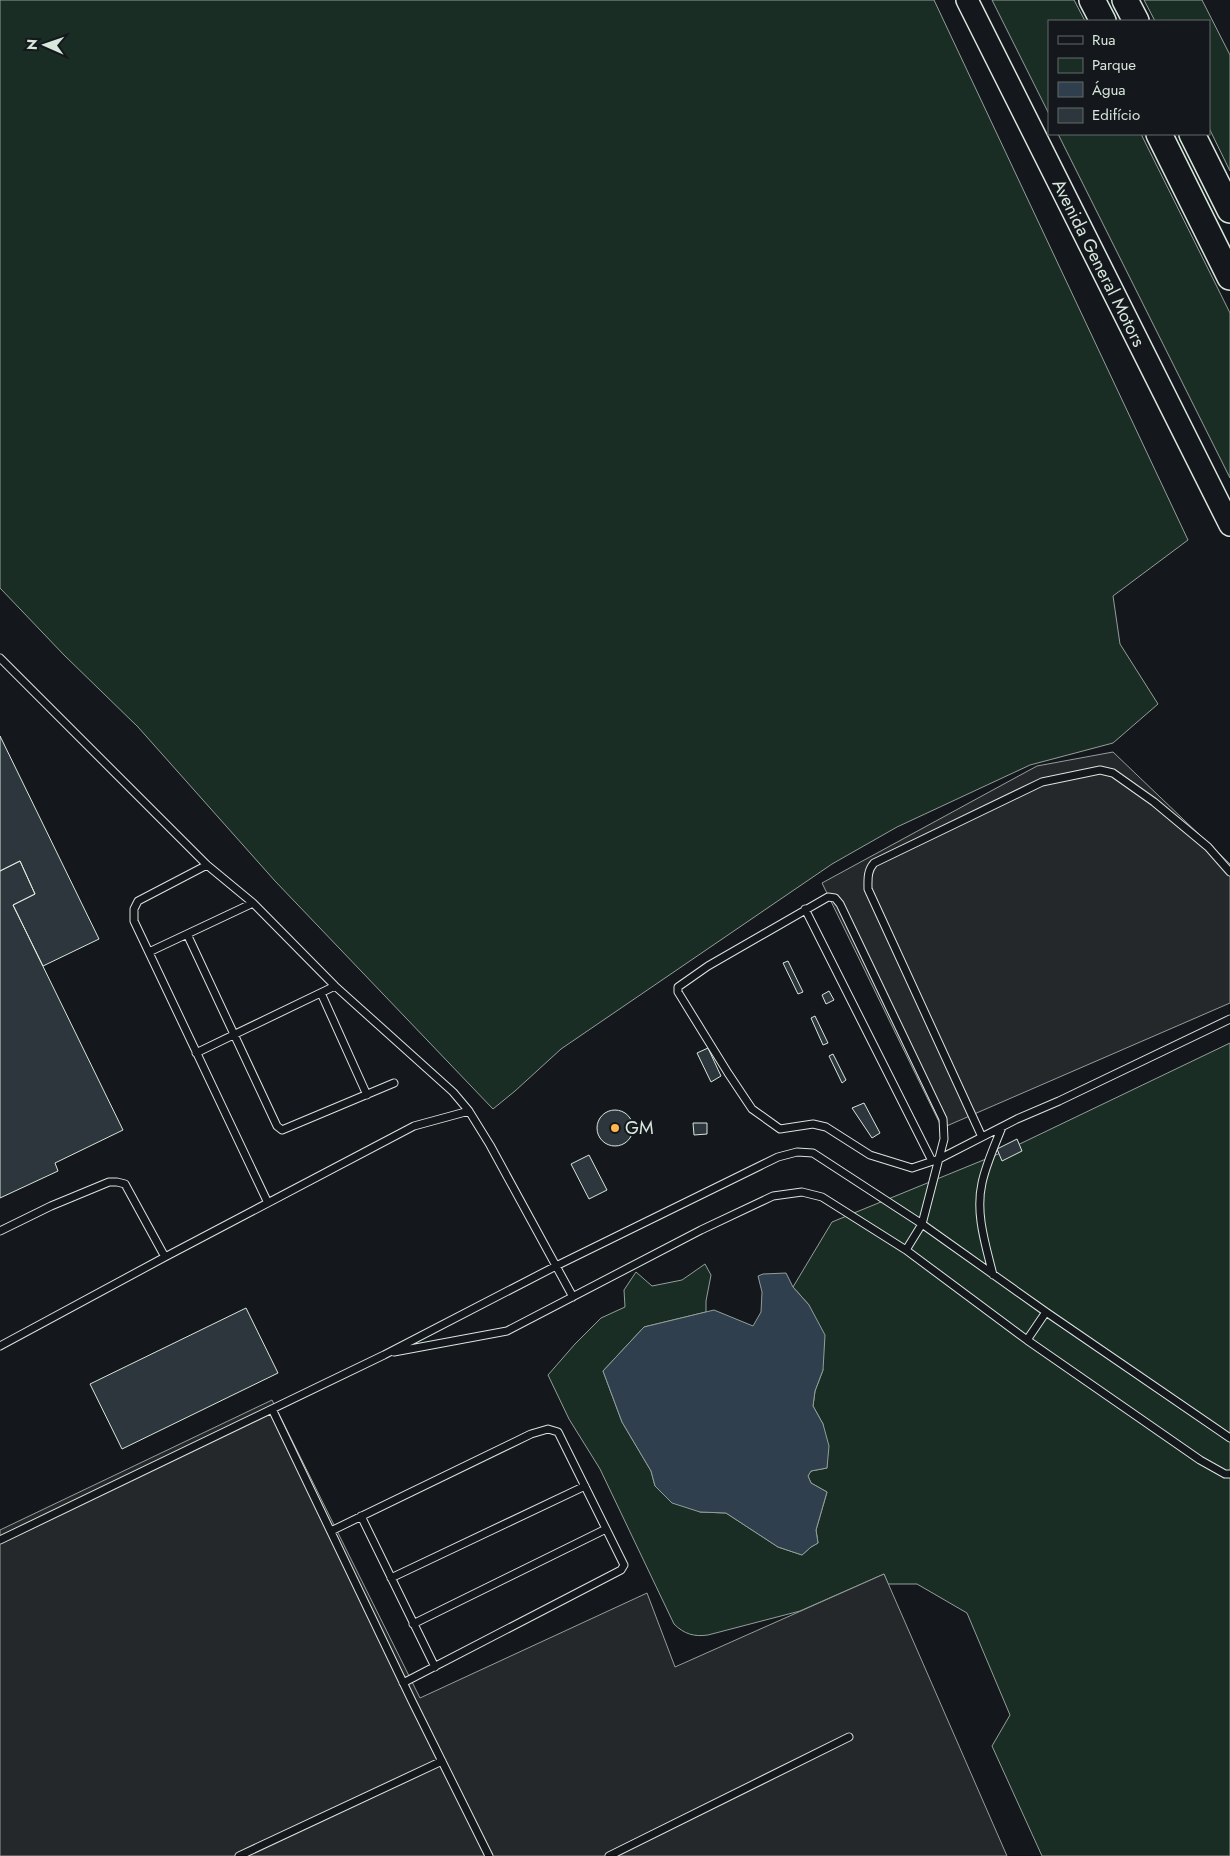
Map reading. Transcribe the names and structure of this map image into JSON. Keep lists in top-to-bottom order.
{
  "streets": {
    "main road": ["Avenida General Motors"]
  },
  "places": ["GM"],
  "legend": [
    "Rua",
    "Parque",
    "Água",
    "Edifício"
  ],
  "north": "left"
}
